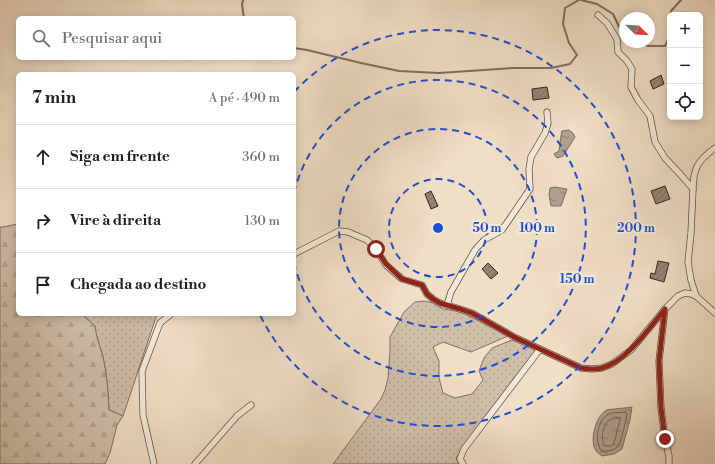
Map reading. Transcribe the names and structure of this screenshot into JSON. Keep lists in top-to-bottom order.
{
  "north": "bottom right",
  "page": {
    "map_buttons": ["+", "−"],
    "search": "Pesquisar aqui",
    "heading": ["7 min", "A pé · 490 m"],
    "list": [
      ["Siga em frente", "360 m"],
      ["Vire à direita", "130 m"],
      "Chegada ao destino"
    ]
  },
  "rings": [
    "50 m",
    "100 m",
    "200 m",
    "150 m"
  ]
}
